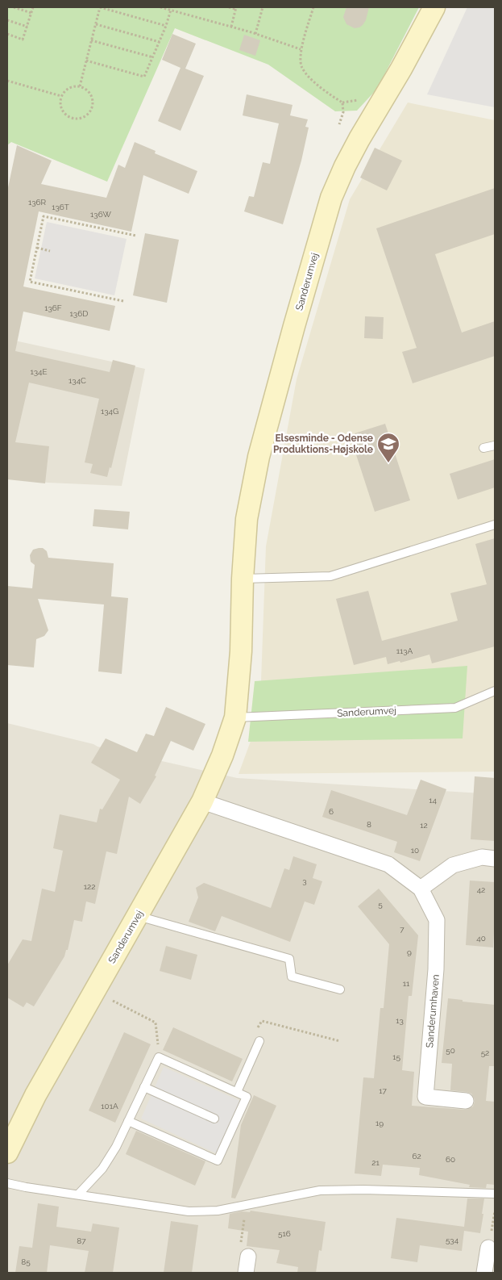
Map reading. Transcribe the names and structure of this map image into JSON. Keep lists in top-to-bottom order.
{
  "streets": {
    "street": ["Sanderumvej", "Sanderumhaven"]
  },
  "crossings": [
    ["Sanderumvej", "Sanderumhaven"]
  ],
  "places": {
    "school or university": ["Elsesminde - Odense Produktions-Højskole"]
  },
  "house_numbers": [
    "136R",
    "136T",
    "136W",
    "136F",
    "136D",
    "134E",
    "134C",
    "134G",
    "113A",
    "14",
    "6",
    "8",
    "12",
    "10",
    "3",
    "122",
    "42",
    "5",
    "7",
    "40",
    "9",
    "11",
    "13",
    "50",
    "52",
    "15",
    "17",
    "101A",
    "19",
    "62",
    "60",
    "21",
    "516",
    "534",
    "87",
    "85"
  ]
}
